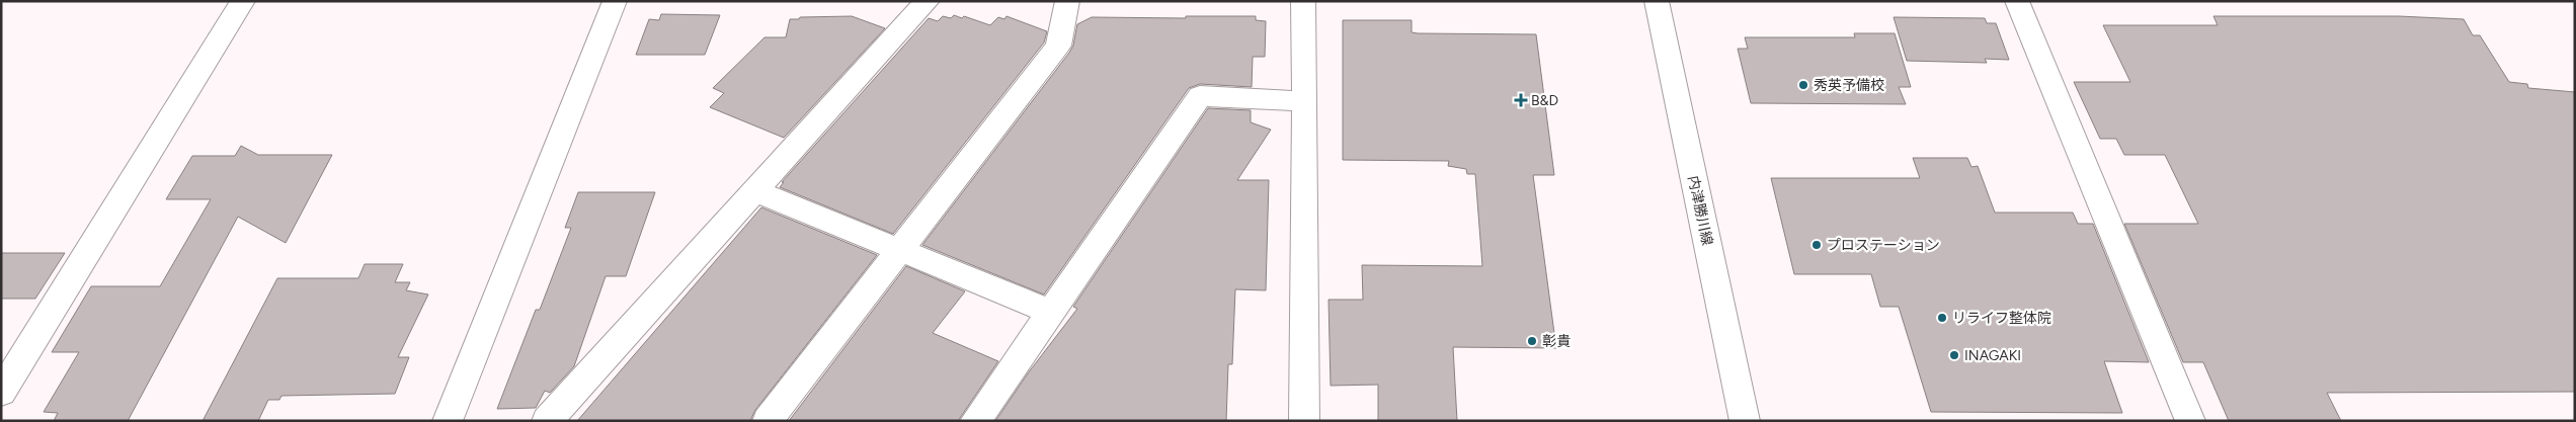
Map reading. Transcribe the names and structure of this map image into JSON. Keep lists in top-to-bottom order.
{
  "streets": {
    "street": ["内津勝川線"]
  },
  "places": {
    "other": [
      "秀英予備校",
      "プロステーション",
      "リライフ整体院",
      "彰貴",
      "INAGAKI"
    ],
    "health": ["B&D"]
  }
}
